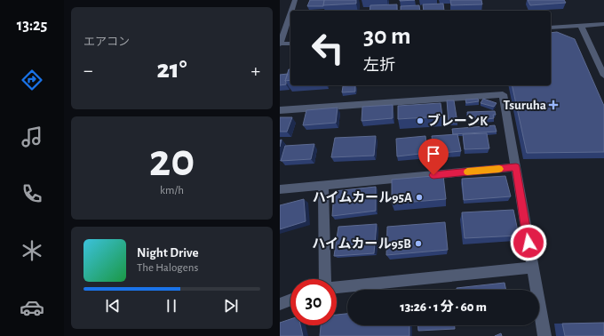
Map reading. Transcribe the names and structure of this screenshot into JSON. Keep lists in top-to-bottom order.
{
  "places": {
    "health": ["Tsuruha"],
    "other": ["ブレーンK", "ハイムカール95A", "ハイムカール95B"]
  },
  "page": {
    "tabs": "13:25",
    "tile": [
      "エアコン",
      ["20", "km/h"]
    ],
    "turn": ["30 m", "左折"],
    "heat": ["−", "21°", "+"],
    "song": ["Night Drive", "The Halogens"],
    "limit": "30",
    "trip": "13:26 · 1 分 · 60 m"
  }
}
